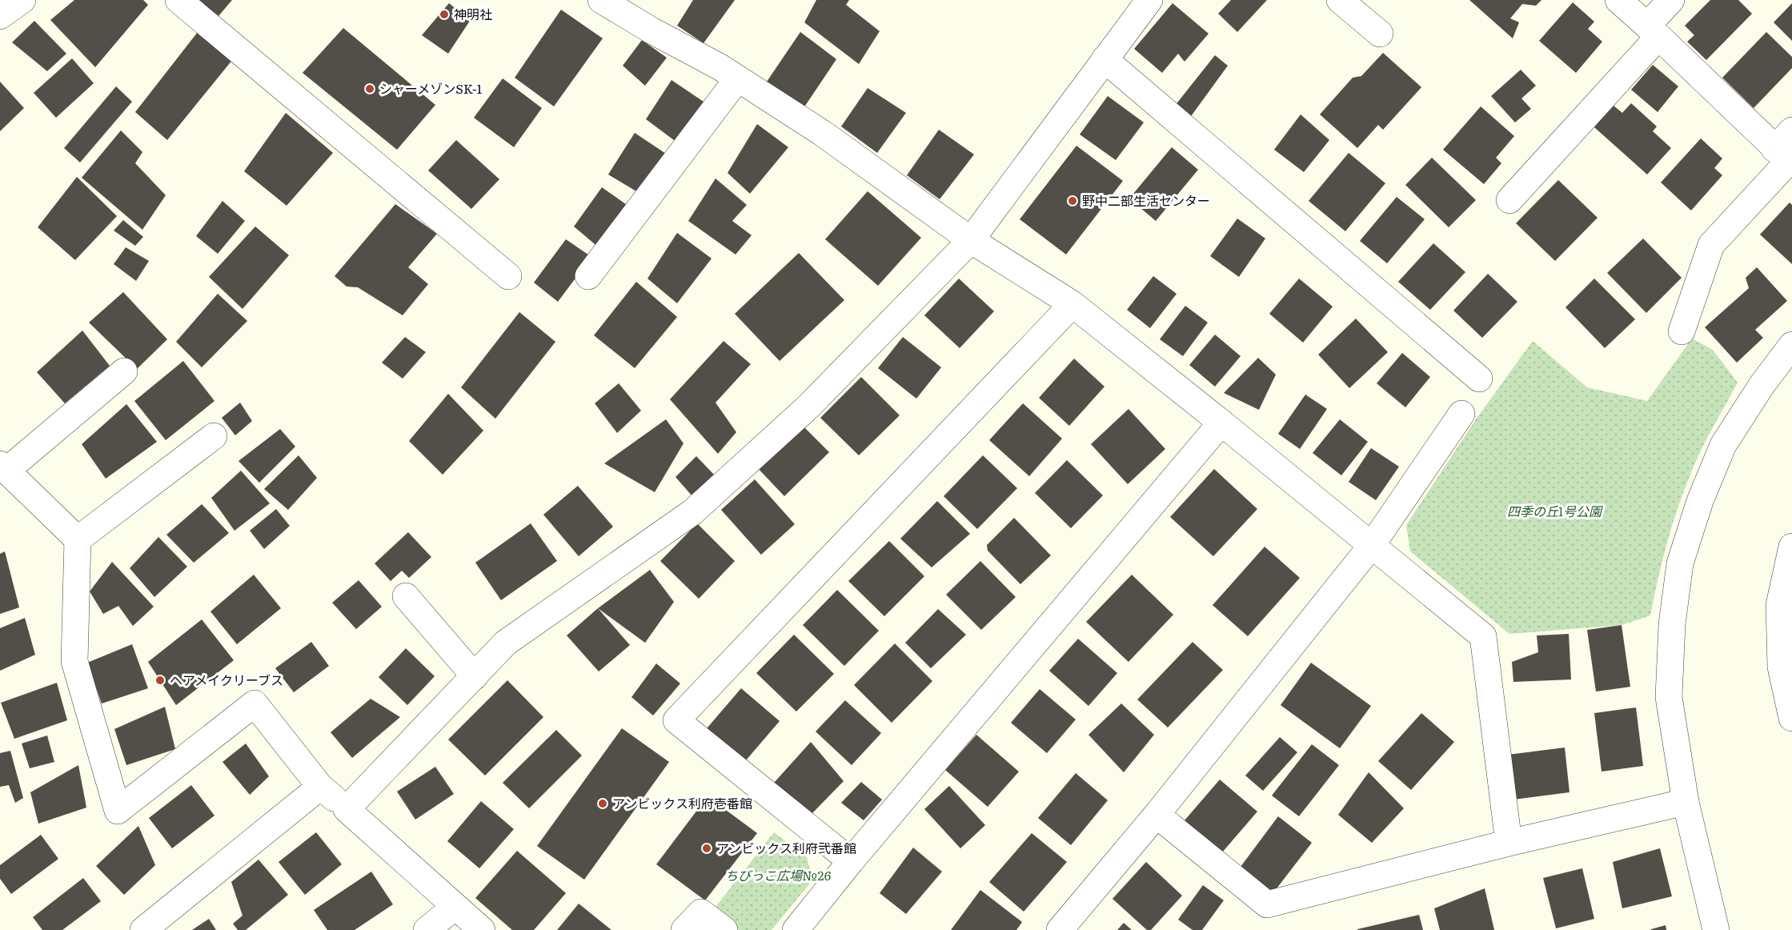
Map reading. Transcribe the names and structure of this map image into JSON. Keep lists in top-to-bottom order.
{
  "parks": ["四季の丘1号公園", "ちびっこ広場№26"],
  "places": [
    "神明社",
    "シャーメゾンSK-1",
    "野中二部生活センター",
    "ヘアメイクリーブス",
    "アンビックス利府壱番館",
    "アンビックス利府弐番館"
  ]
}
